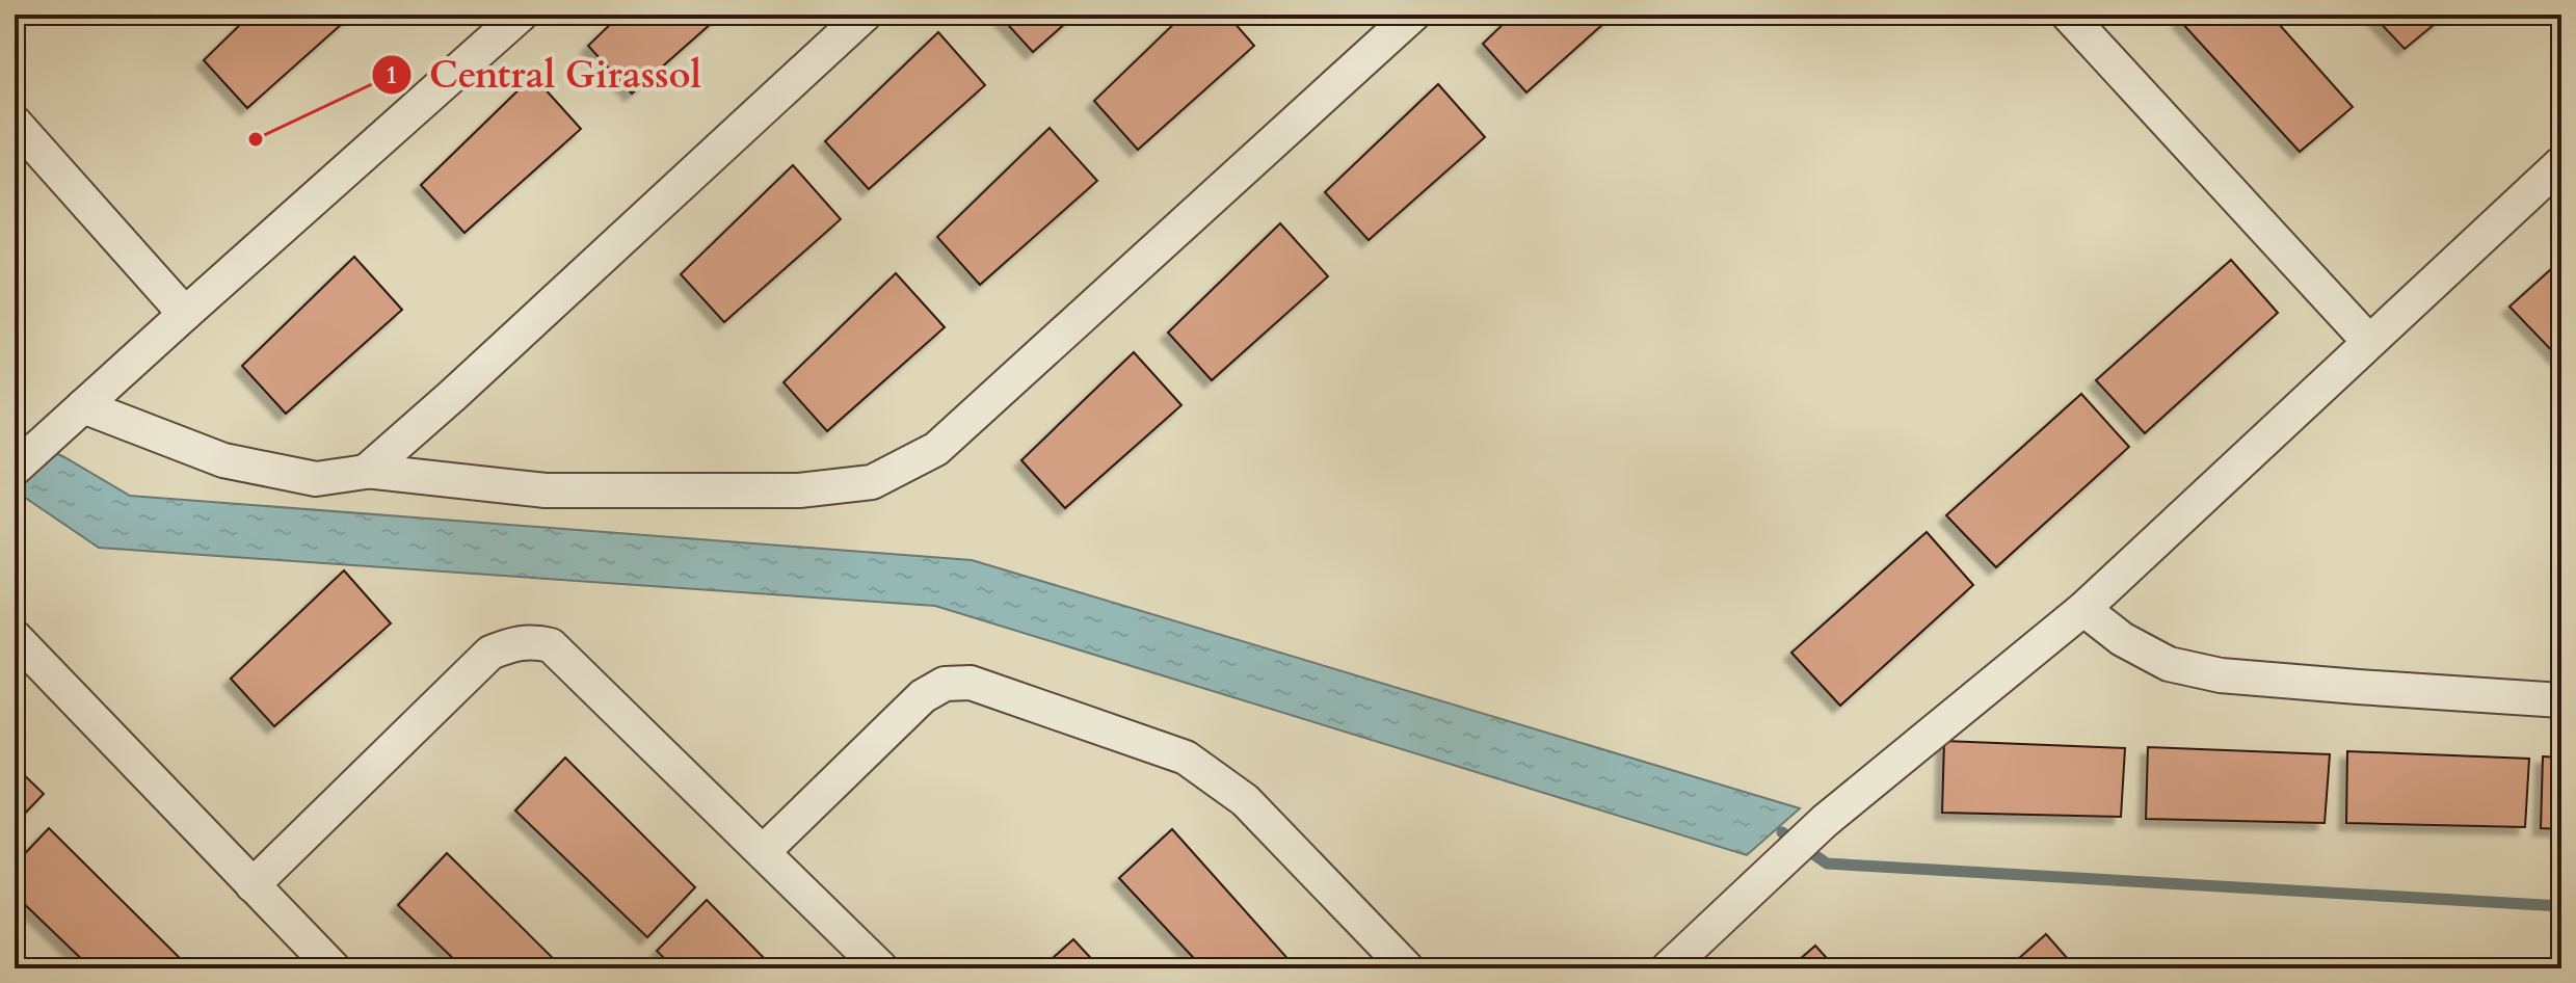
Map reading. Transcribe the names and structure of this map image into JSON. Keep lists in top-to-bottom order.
{
  "places": ["Central Girassol"]
}
